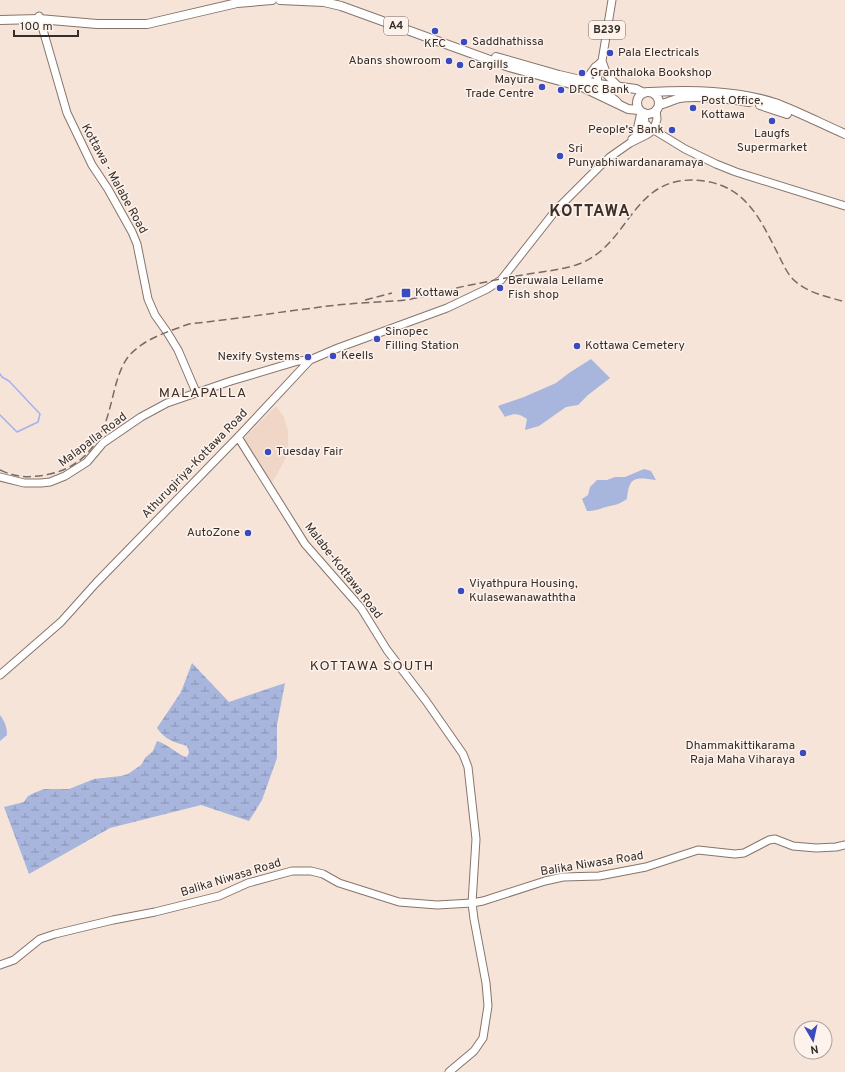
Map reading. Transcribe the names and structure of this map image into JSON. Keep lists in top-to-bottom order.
{
  "streets": {
    "highway": ["A4"],
    "main road": [
      "B239",
      "Kottawa - Malabe Road",
      "Malapalla Road",
      "Athurugiriya-Kottawa Road",
      "Malabe-Kottawa Road",
      "Balika Niwasa Road"
    ]
  },
  "crossings": [
    ["A4", "B239"],
    ["Kottawa - Malabe Road", "Malapalla Road"],
    ["Malapalla Road", "Athurugiriya-Kottawa Road"],
    ["Athurugiriya-Kottawa Road", "Malabe-Kottawa Road"],
    ["Malabe-Kottawa Road", "Balika Niwasa Road"]
  ],
  "districts": ["KOTTAWA", "MALAPALLA", "KOTTAWA SOUTH"],
  "places": {
    "other": [
      "KFC",
      "Saddhathissa",
      "Pala Electricals",
      "Abans showroom",
      "Cargills",
      "Granthaloka Bookshop",
      "Mayura Trade Centre",
      "DFCC Bank",
      "Post Office, Kottawa",
      "Laugfs Supermarket",
      "People's Bank",
      "Sri Punyabhiwardanaramaya",
      "Beruwala Lellame Fish shop",
      "Sinopec Filling Station",
      "Kottawa Cemetery",
      "Keells",
      "Nexify Systems",
      "Tuesday Fair",
      "AutoZone",
      "Viyathpura Housing, Kulasewanawaththa",
      "Dhammakittikarama Raja Maha Viharaya"
    ],
    "transit": ["Kottawa"]
  },
  "scale_bar": "100 m",
  "north": "bottom"
}
